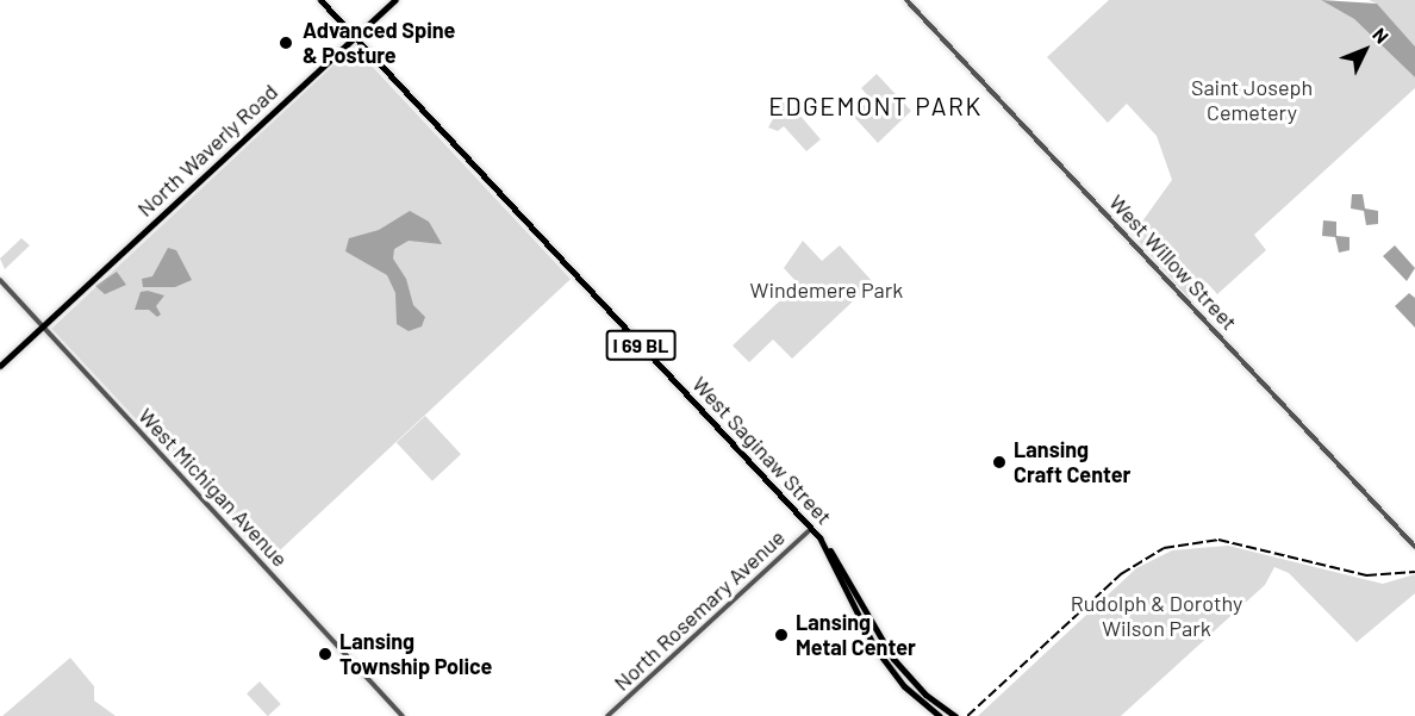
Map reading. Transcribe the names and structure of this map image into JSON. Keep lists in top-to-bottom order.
{
  "streets": {
    "main road": ["North Waverly Road", "I 69 BL", "West Saginaw Street"],
    "street": ["West Willow Street", "West Michigan Avenue", "North Rosemary Avenue"]
  },
  "crossings": [
    ["North Waverly Road", "I 69 BL"],
    ["North Waverly Road", "West Saginaw Street"],
    ["North Waverly Road", "West Michigan Avenue"],
    ["I 69 BL", "West Saginaw Street"],
    ["West Saginaw Street", "North Rosemary Avenue"]
  ],
  "districts": ["EDGEMONT PARK"],
  "parks": ["Saint Joseph Cemetery", "Windemere Park", "Rudolph & Dorothy Wilson Park"],
  "places": [
    "Advanced Spine & Posture",
    "Lansing Craft Center",
    "Lansing Metal Center",
    "Lansing Township Police"
  ],
  "north": "top right"
}
